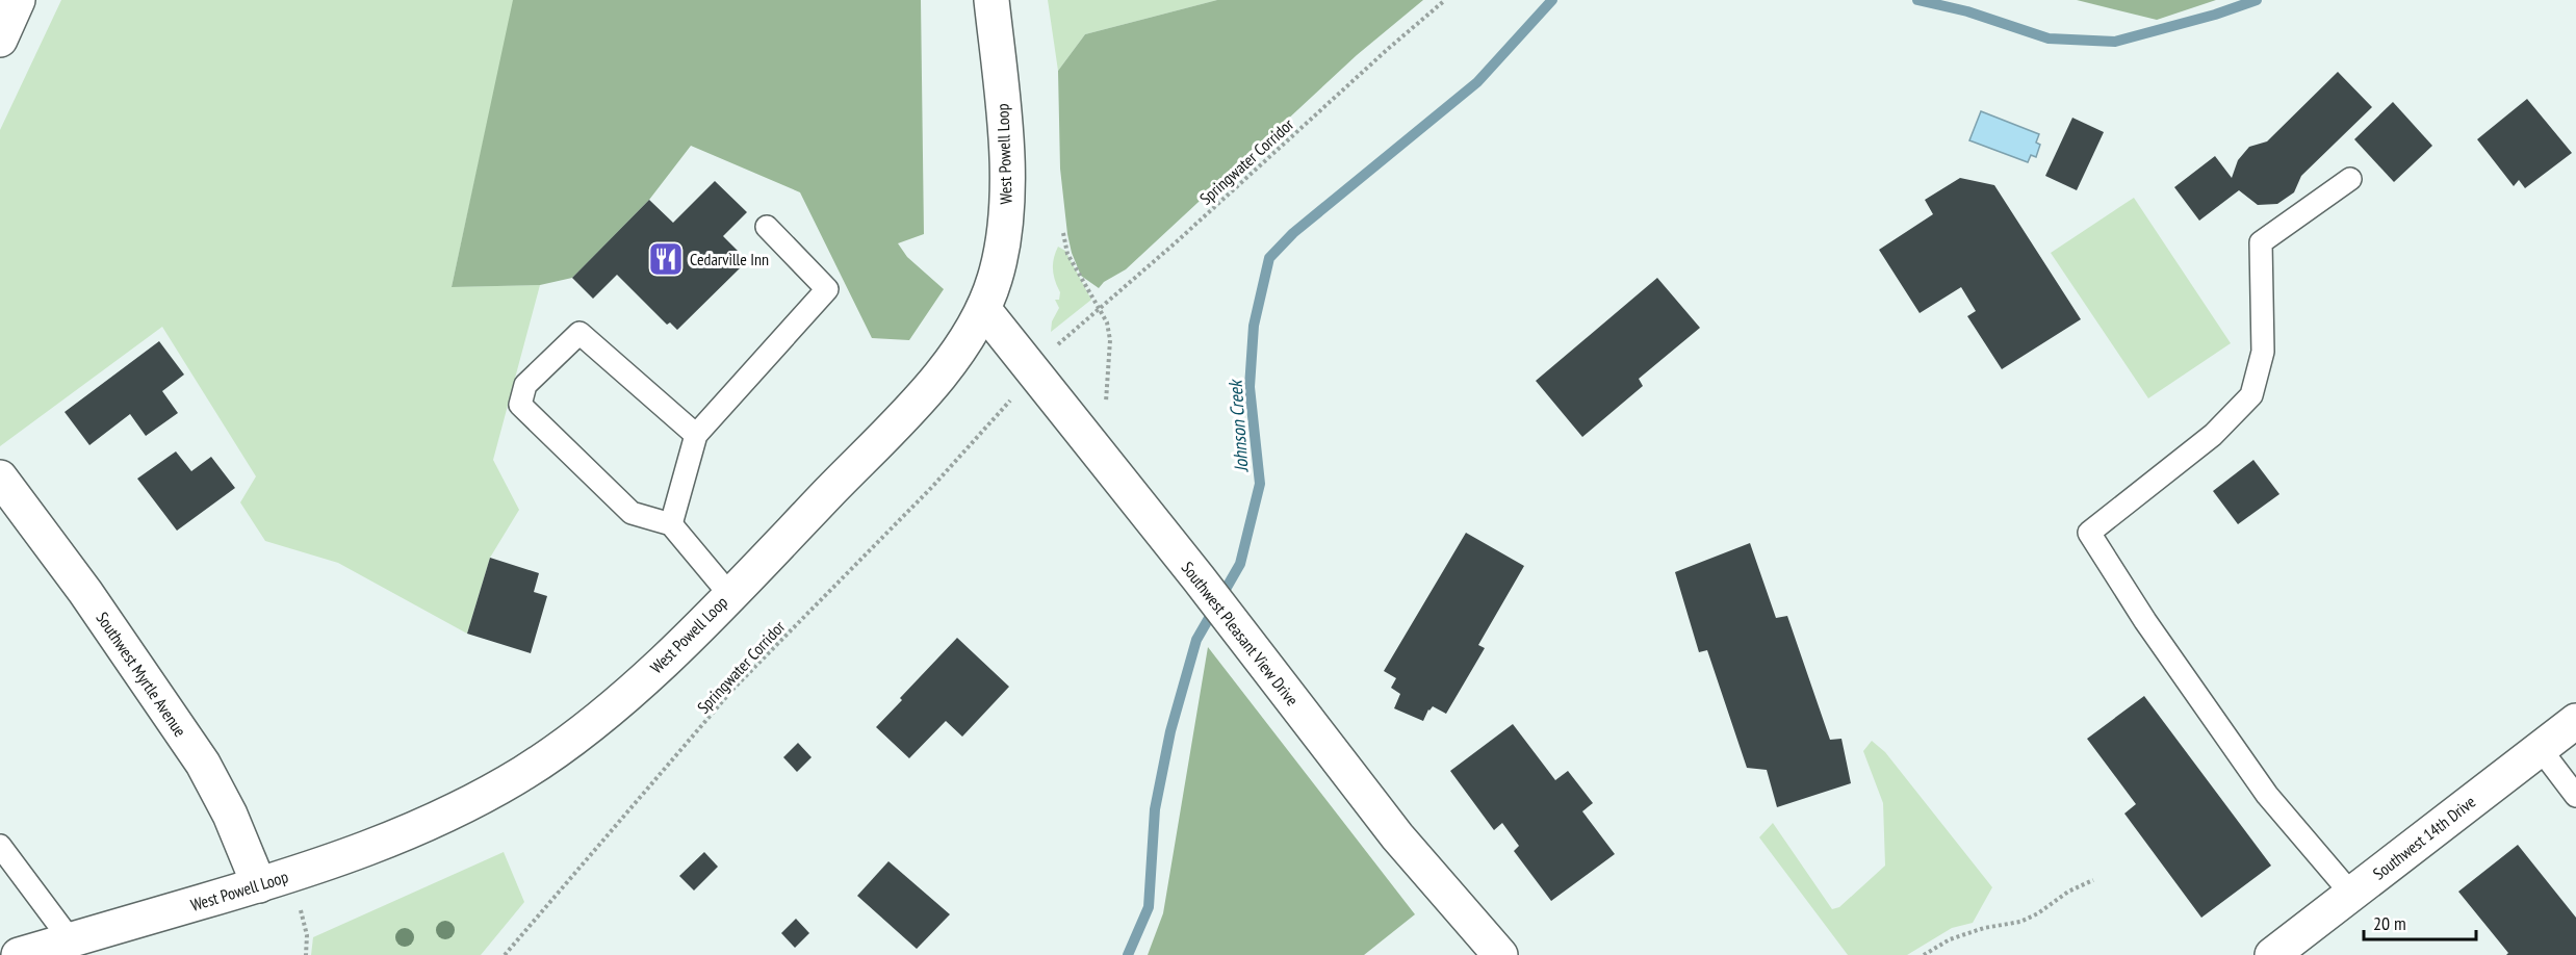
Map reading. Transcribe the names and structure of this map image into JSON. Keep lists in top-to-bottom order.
{
  "streets": {
    "street": [
      "West Powell Loop",
      "Southwest Pleasant View Drive",
      "Southwest Myrtle Avenue",
      "Southwest 14th Drive"
    ],
    "path": ["Springwater Corridor"]
  },
  "crossings": [
    ["West Powell Loop", "Southwest Pleasant View Drive"],
    ["West Powell Loop", "Southwest Myrtle Avenue"]
  ],
  "water": ["Johnson Creek"],
  "places": {
    "restaurant": ["Cedarville Inn"]
  },
  "scale_bar": "20 m"
}
